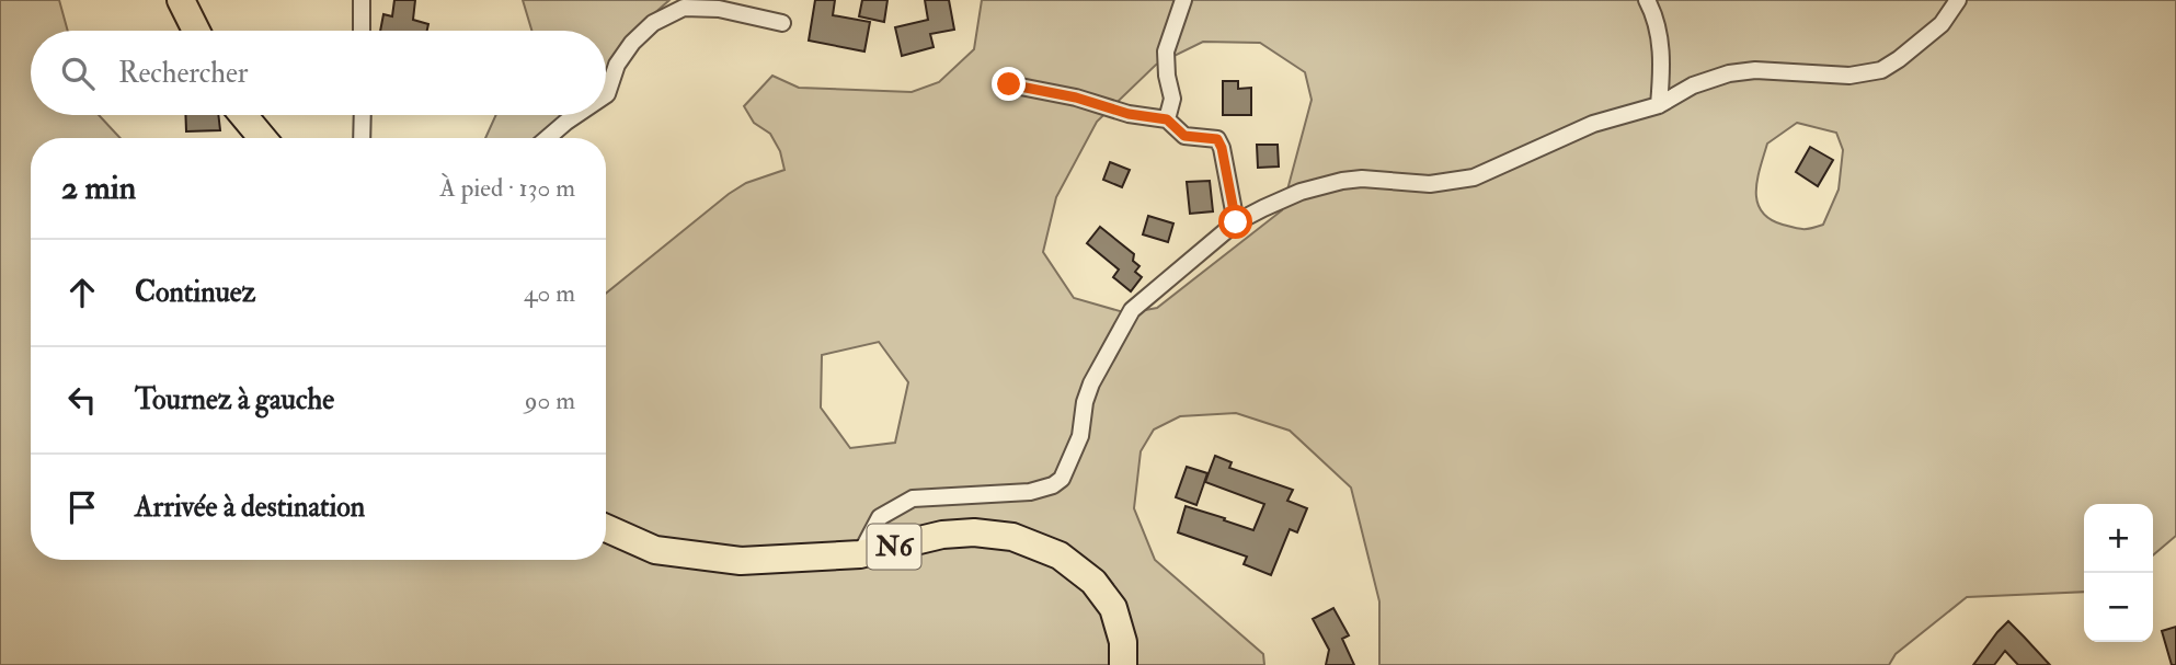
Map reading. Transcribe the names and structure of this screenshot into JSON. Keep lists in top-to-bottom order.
{
  "streets": {
    "highway": ["N6"]
  },
  "page": {
    "search": "Rechercher",
    "heading": ["2 min", "À pied · 130 m"],
    "list": [
      ["Continuez", "40 m"],
      ["Tournez à gauche", "90 m"],
      "Arrivée à destination"
    ],
    "map_buttons": ["+", "−"]
  }
}
